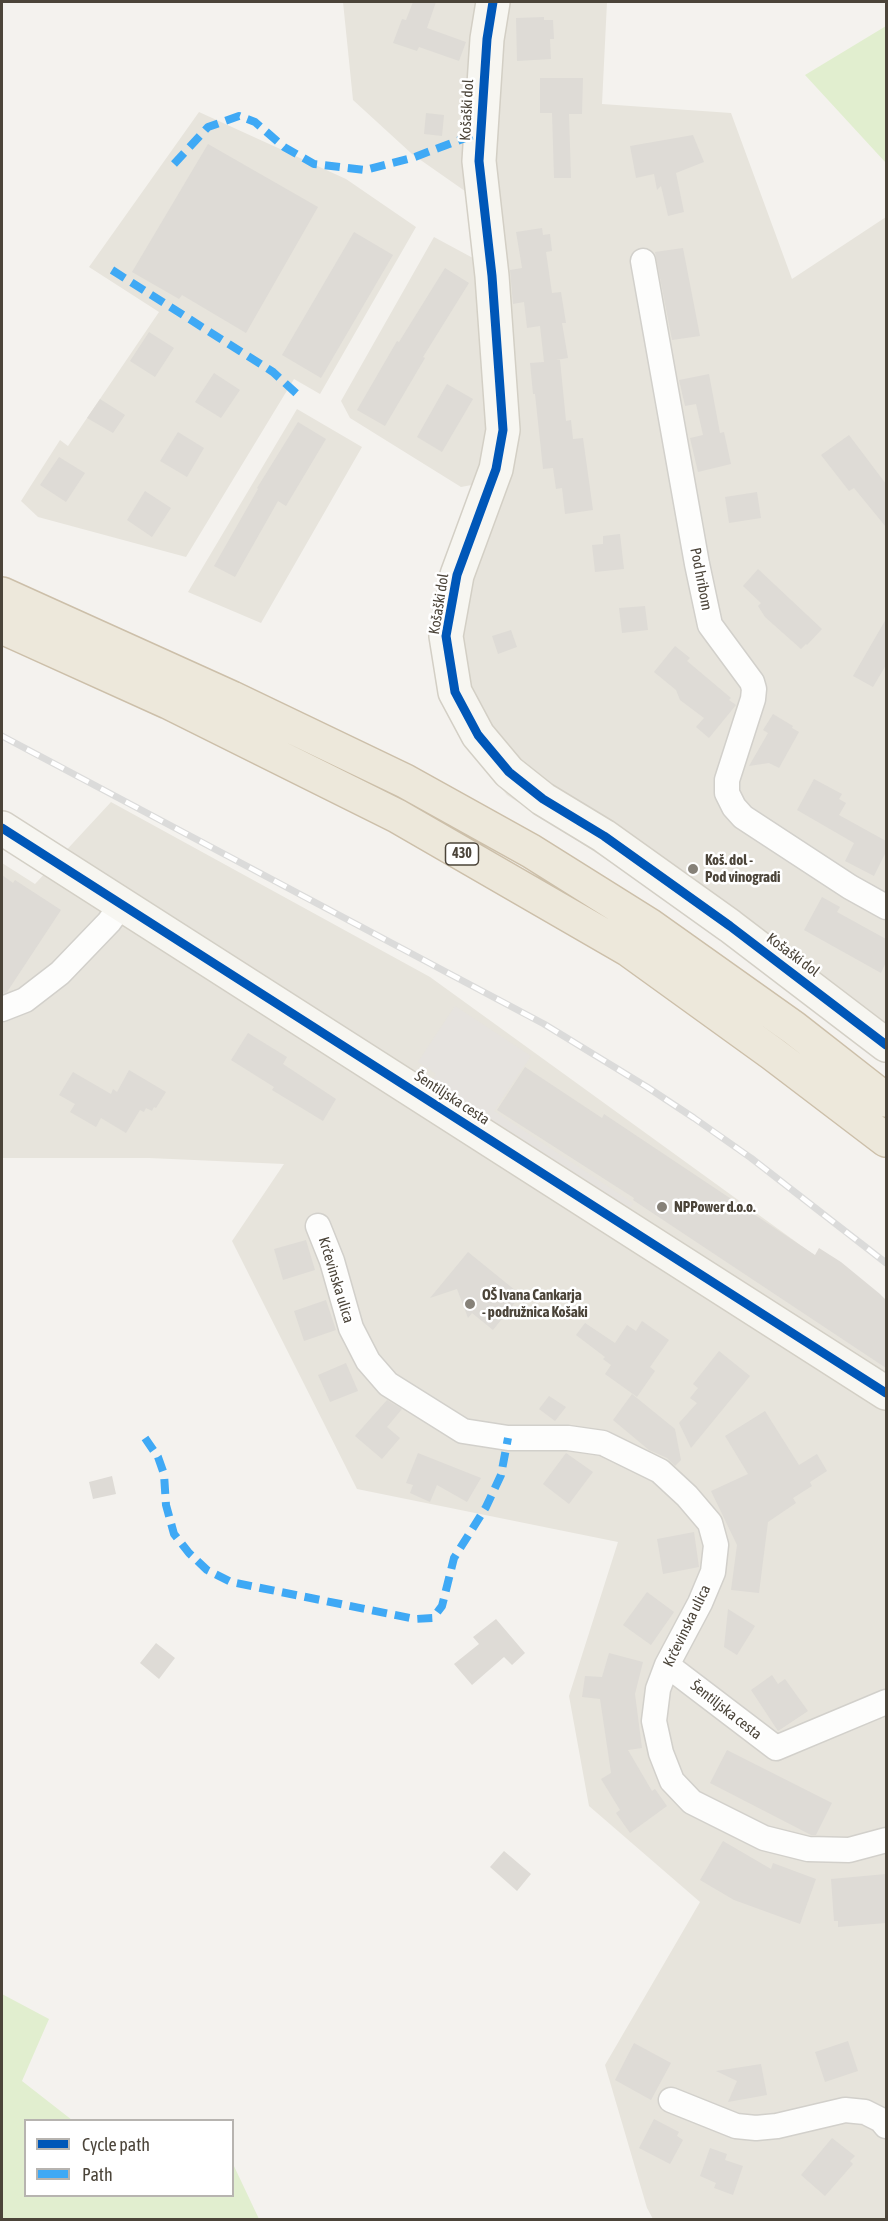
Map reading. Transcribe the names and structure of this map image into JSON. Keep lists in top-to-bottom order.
{
  "streets": {
    "highway": ["430"],
    "street": [
      "Košaški dol",
      "Pod hribom",
      "Šentiljska cesta",
      "Krčevinska ulica"
    ]
  },
  "crossings": [
    ["Šentiljska cesta", "Krčevinska ulica"]
  ],
  "places": ["Koš. dol - Pod vinogradi", "NPPower d.o.o.", "OŠ Ivana Cankarja - podružnica Košaki"],
  "legend": ["Cycle path", "Path"]
}
